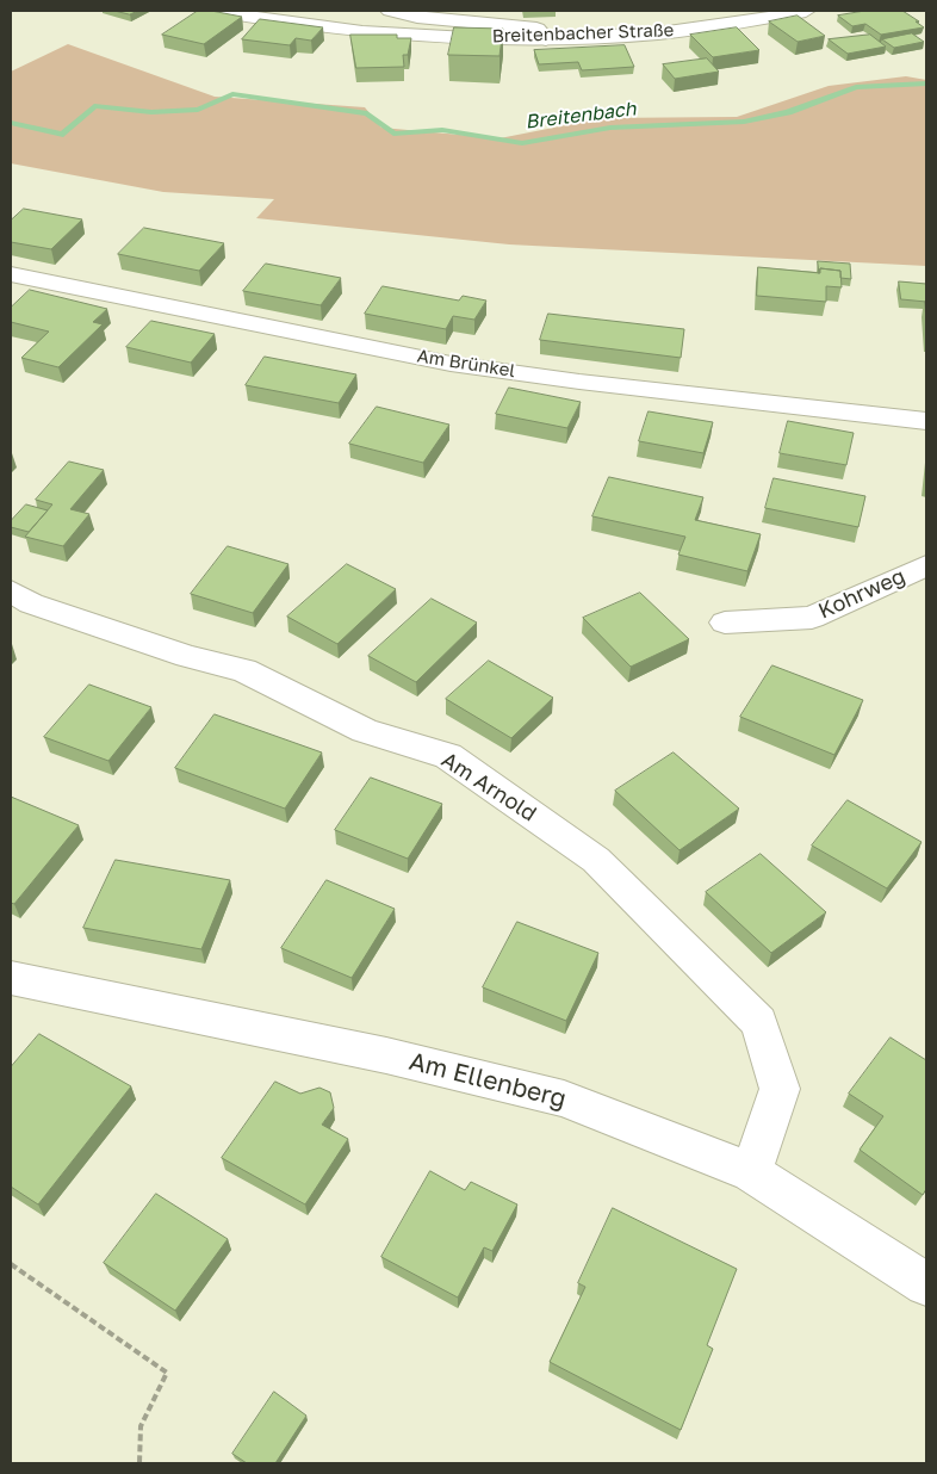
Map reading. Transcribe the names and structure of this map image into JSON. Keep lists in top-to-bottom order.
{
  "streets": {
    "street": [
      "Breitenbacher Straße",
      "Am Brünkel",
      "Kohrweg",
      "Am Arnold",
      "Am Ellenberg"
    ]
  },
  "crossings": [
    ["Am Arnold", "Am Ellenberg"]
  ],
  "water": ["Breitenbach"]
}
